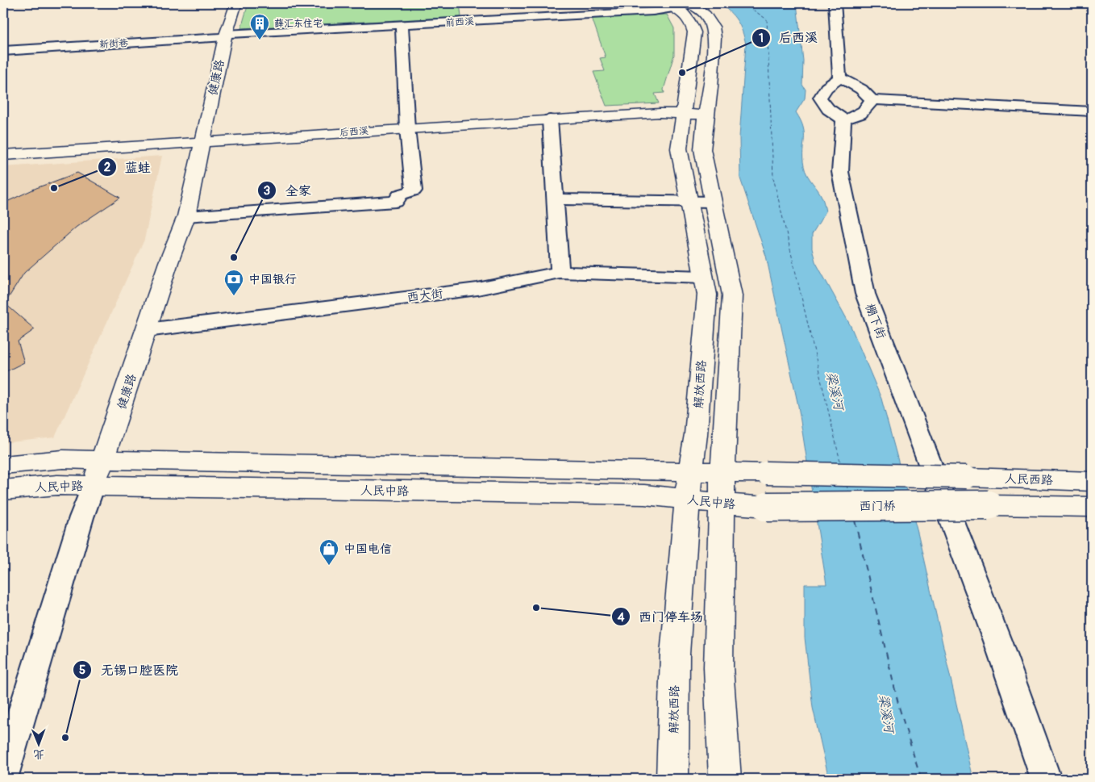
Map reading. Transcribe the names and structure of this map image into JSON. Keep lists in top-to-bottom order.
{
  "streets": {
    "main road": [
      "健康路",
      "后西溪",
      "解放西路",
      "人民西路",
      "人民中路",
      "西门桥"
    ],
    "street": [
      "前西溪",
      "新街巷",
      "西大街",
      "棚下街"
    ]
  },
  "crossings": [
    ["前西溪", "新街巷"],
    ["前西溪", "健康路"],
    ["前西溪", "解放西路"],
    ["新街巷", "健康路"],
    ["健康路", "后西溪"],
    ["健康路", "西大街"],
    ["健康路", "人民中路"],
    ["后西溪", "解放西路"],
    ["西大街", "解放西路"],
    ["解放西路", "人民中路"],
    ["人民西路", "人民中路"],
    ["人民中路", "西门桥"]
  ],
  "water": ["梁溪河"],
  "places": {
    "building": ["薛汇东住宅"],
    "other": [
      "后西溪",
      "蓝蛙",
      "全家",
      "西门停车场",
      "无锡口腔医院"
    ],
    "bank": ["中国银行"],
    "shop": ["中国电信"]
  },
  "north": "bottom"
}
